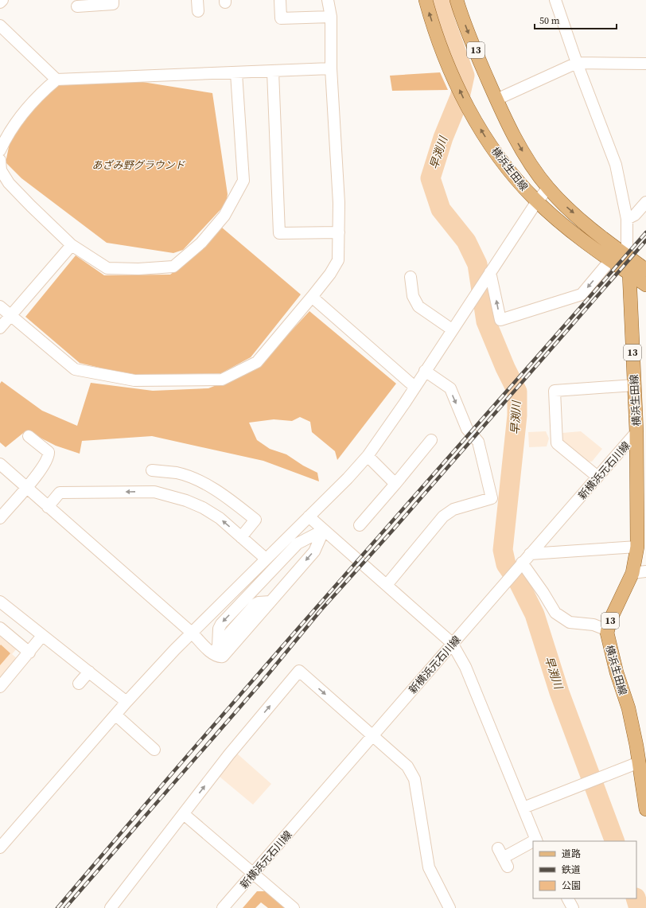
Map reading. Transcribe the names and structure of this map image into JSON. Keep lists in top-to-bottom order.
{
  "streets": {
    "main road": ["13", "横浜生田線", "新横浜元石川線"]
  },
  "crossings": [
    ["横浜生田線", "新横浜元石川線"]
  ],
  "water": ["早渕川"],
  "parks": ["あざみ野グラウンド"],
  "legend": ["道路", "鉄道", "公園"],
  "scale_bar": "50 m"
}
